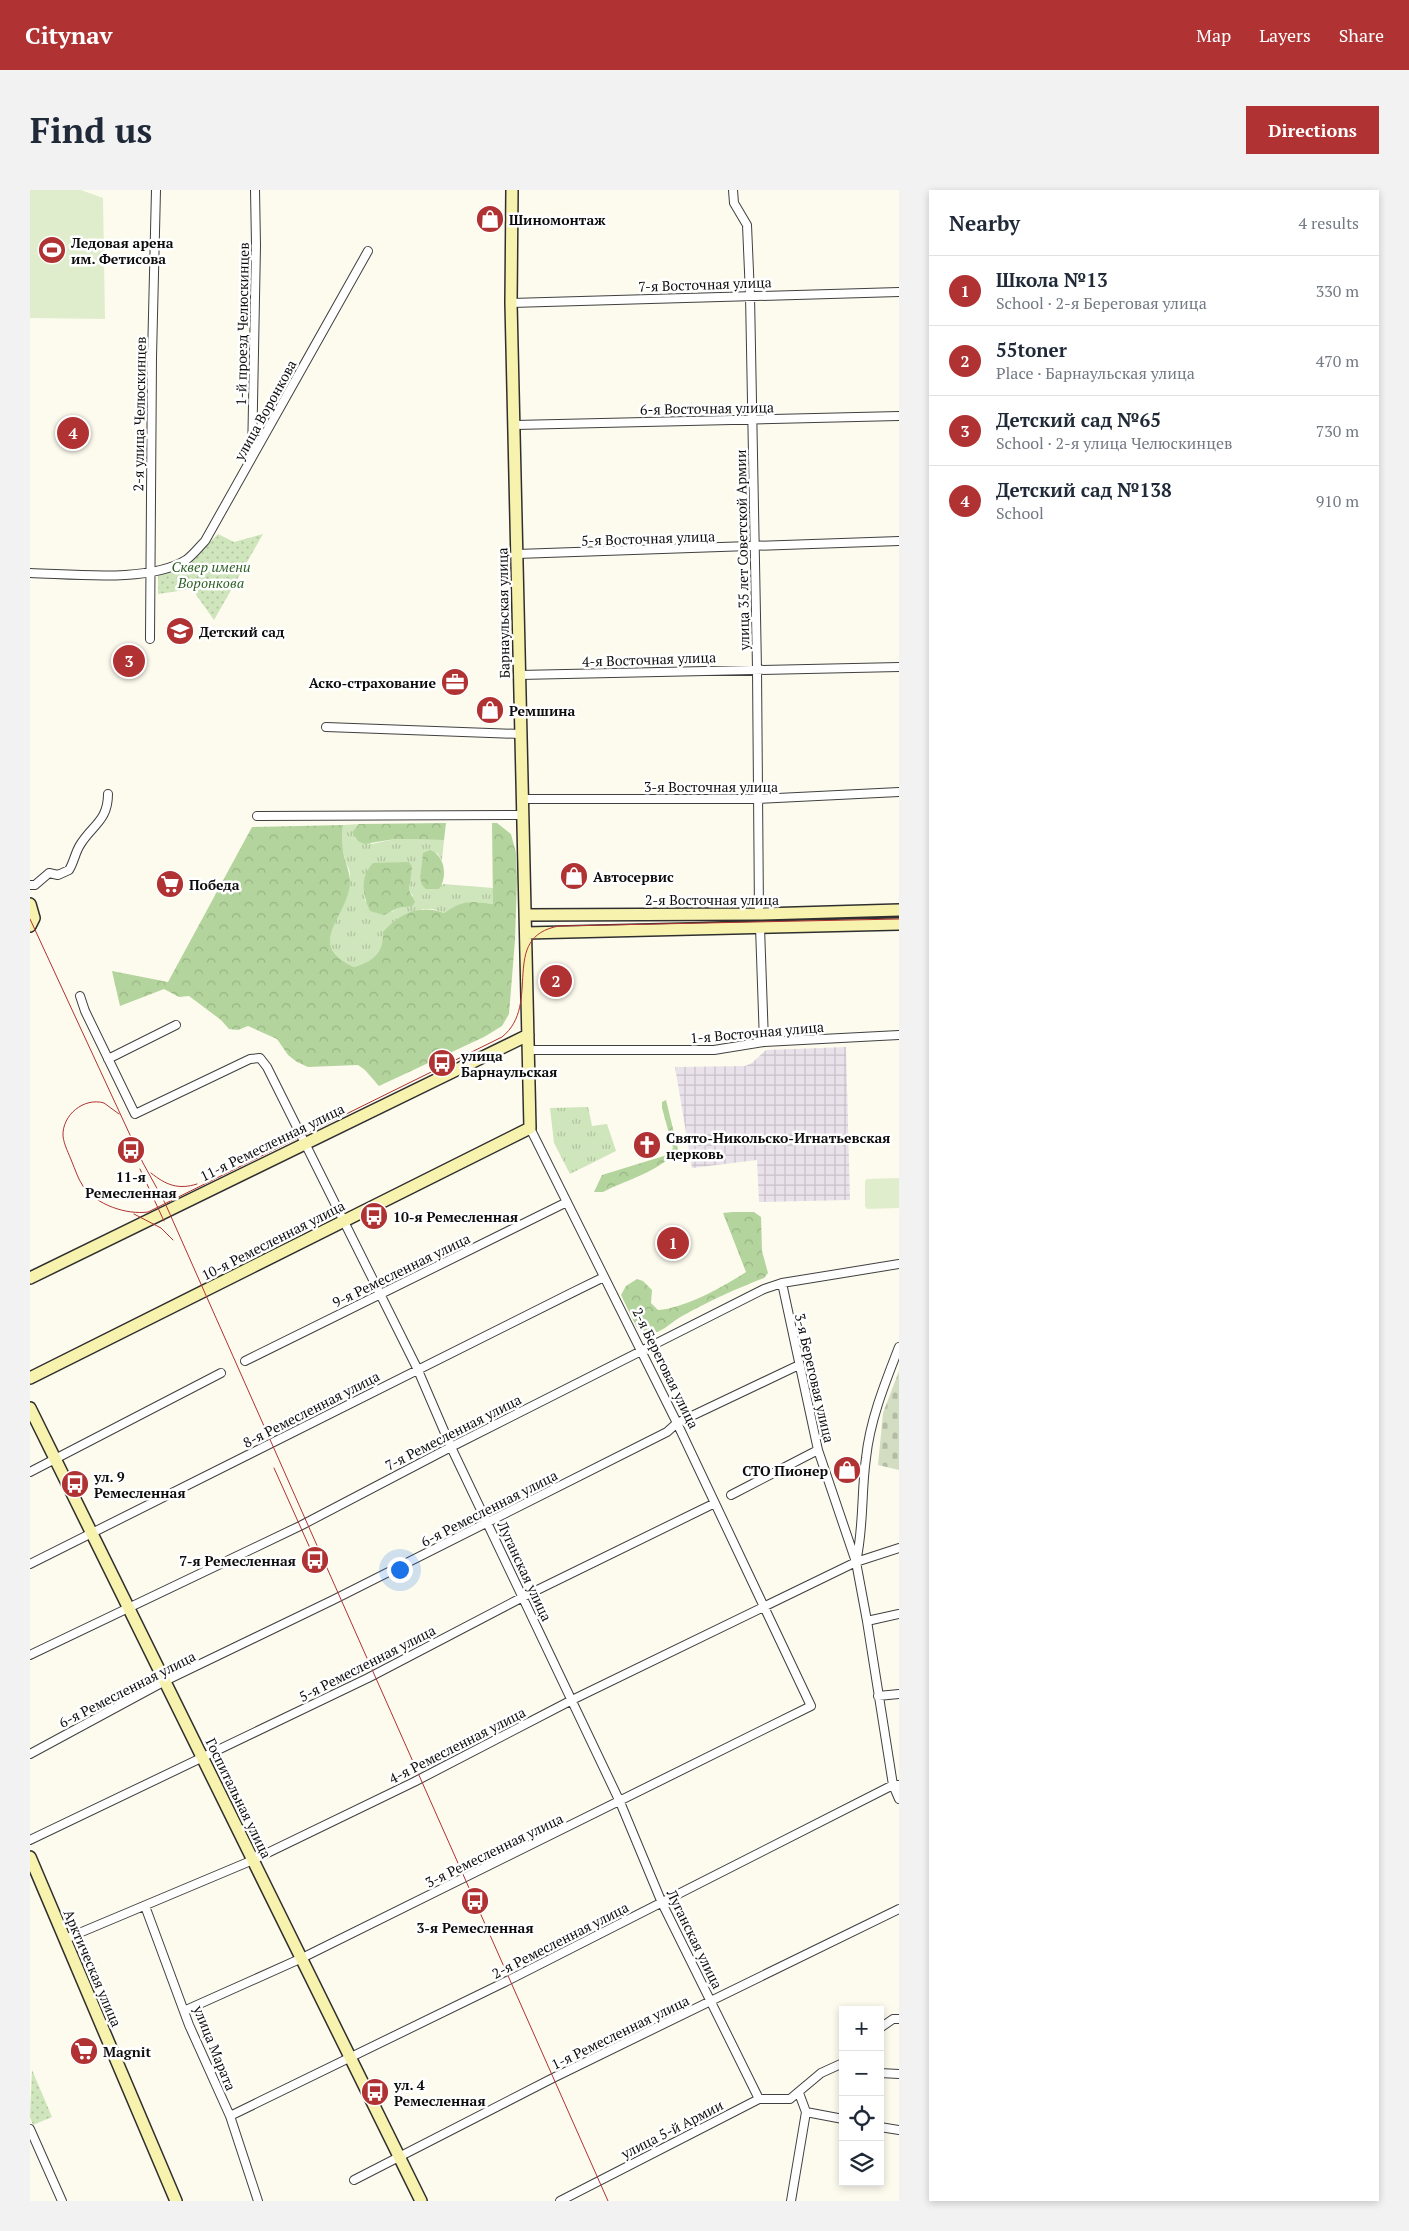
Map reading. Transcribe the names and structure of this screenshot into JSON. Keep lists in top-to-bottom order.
{
  "streets": {
    "main road": [
      "Барнаульская улица",
      "2-я Восточная улица",
      "11-я Ремесленная улица",
      "10-я Ремесленная улица",
      "2-я Береговая улица",
      "Госпитальная улица",
      "Арктическая улица"
    ],
    "street": [
      "7-я Восточная улица",
      "1-й проезд Челюскинцев",
      "6-я Восточная улица",
      "улица Воронкова",
      "2-я улица Челюскинцев",
      "5-я Восточная улица",
      "улица 35 лет Советской Армии",
      "4-я Восточная улица",
      "3-я Восточная улица",
      "1-я Восточная улица",
      "9-я Ремесленная улица",
      "3-я Береговая улица",
      "8-я Ремесленная улица",
      "7-я Ремесленная улица",
      "6-я Ремесленная улица",
      "Луганская улица",
      "5-я Ремесленная улица",
      "4-я Ремесленная улица",
      "3-я Ремесленная улица",
      "2-я Ремесленная улица",
      "1-я Ремесленная улица",
      "улица Марата",
      "улица 5-й Армии"
    ]
  },
  "crossings": [
    ["7-я Восточная улица", "улица 35 лет Советской Армии"],
    ["7-я Восточная улица", "Барнаульская улица"],
    ["1-й проезд Челюскинцев", "улица Воронкова"],
    ["6-я Восточная улица", "улица 35 лет Советской Армии"],
    ["6-я Восточная улица", "Барнаульская улица"],
    ["улица Воронкова", "2-я улица Челюскинцев"],
    ["5-я Восточная улица", "улица 35 лет Советской Армии"],
    ["5-я Восточная улица", "Барнаульская улица"],
    ["улица 35 лет Советской Армии", "4-я Восточная улица"],
    ["улица 35 лет Советской Армии", "3-я Восточная улица"],
    ["улица 35 лет Советской Армии", "2-я Восточная улица"],
    ["Барнаульская улица", "4-я Восточная улица"],
    ["Барнаульская улица", "3-я Восточная улица"],
    ["Барнаульская улица", "2-я Восточная улица"],
    ["Барнаульская улица", "11-я Ремесленная улица"],
    ["Барнаульская улица", "2-я Береговая улица"],
    ["1-я Восточная улица", "2-я Береговая улица"],
    ["11-я Ремесленная улица", "2-я Береговая улица"],
    ["11-я Ремесленная улица", "Луганская улица"],
    ["10-я Ремесленная улица", "2-я Береговая улица"],
    ["10-я Ремесленная улица", "Луганская улица"],
    ["9-я Ремесленная улица", "2-я Береговая улица"],
    ["9-я Ремесленная улица", "Луганская улица"],
    ["2-я Береговая улица", "8-я Ремесленная улица"],
    ["2-я Береговая улица", "7-я Ремесленная улица"],
    ["2-я Береговая улица", "6-я Ремесленная улица"],
    ["2-я Береговая улица", "5-я Ремесленная улица"],
    ["2-я Береговая улица", "4-я Ремесленная улица"],
    ["2-я Береговая улица", "3-я Ремесленная улица"],
    ["3-я Береговая улица", "7-я Ремесленная улица"],
    ["3-я Береговая улица", "6-я Ремесленная улица"],
    ["3-я Береговая улица", "4-я Ремесленная улица"],
    ["8-я Ремесленная улица", "Луганская улица"],
    ["8-я Ремесленная улица", "Госпитальная улица"],
    ["7-я Ремесленная улица", "Луганская улица"],
    ["7-я Ремесленная улица", "Госпитальная улица"],
    ["6-я Ремесленная улица", "Луганская улица"],
    ["6-я Ремесленная улица", "Госпитальная улица"],
    ["Луганская улица", "5-я Ремесленная улица"],
    ["Луганская улица", "4-я Ремесленная улица"],
    ["Луганская улица", "3-я Ремесленная улица"],
    ["Луганская улица", "2-я Ремесленная улица"],
    ["Луганская улица", "1-я Ремесленная улица"],
    ["Луганская улица", "улица 5-й Армии"],
    ["5-я Ремесленная улица", "Госпитальная улица"],
    ["4-я Ремесленная улица", "Госпитальная улица"],
    ["4-я Ремесленная улица", "Арктическая улица"],
    ["4-я Ремесленная улица", "улица Марата"],
    ["Госпитальная улица", "3-я Ремесленная улица"],
    ["Госпитальная улица", "2-я Ремесленная улица"],
    ["Госпитальная улица", "1-я Ремесленная улица"],
    ["3-я Ремесленная улица", "улица Марата"],
    ["2-я Ремесленная улица", "улица Марата"]
  ],
  "parks": ["Сквер имени Воронкова"],
  "places": {
    "shop": [
      "Шиномонтаж",
      "Ремшина",
      "Автосервис",
      "СТО Пионер"
    ],
    "sports": ["Ледовая арена им. Фетисова"],
    "school or university": ["Детский сад"],
    "office": ["Аско-страхование"],
    "supermarket": ["Победа", "Magnit"],
    "bus stop": [
      "улица Барнаульская",
      "11-я Ремесленная",
      "10-я Ремесленная",
      "ул. 9 Ремесленная",
      "7-я Ремесленная",
      "3-я Ремесленная",
      "ул. 4 Ремесленная"
    ],
    "church": ["Свято-Никольско-Игнатьевская церковь"]
  },
  "page": {
    "header": "Citynav",
    "nav": ["Map", "Layers", "Share"],
    "buttons": "Directions",
    "title": "Find us",
    "heading": ["Nearby", "4 results"],
    "list": [
      {
        "mark": "1",
        "name": "Школа №13",
        "note": "School · 2-я Береговая улица",
        "value": "330 m"
      },
      {
        "mark": "2",
        "name": "55toner",
        "note": "Place · Барнаульская улица",
        "value": "470 m"
      },
      {
        "mark": "3",
        "name": "Детский сад №65",
        "note": "School · 2-я улица Челюскинцев",
        "value": "730 m"
      },
      {
        "mark": "4",
        "name": "Детский сад №138",
        "note": "School",
        "value": "910 m"
      }
    ],
    "pins": [
      "4",
      "3",
      "2",
      "1"
    ],
    "map_buttons": ["+", "−"]
  }
}
